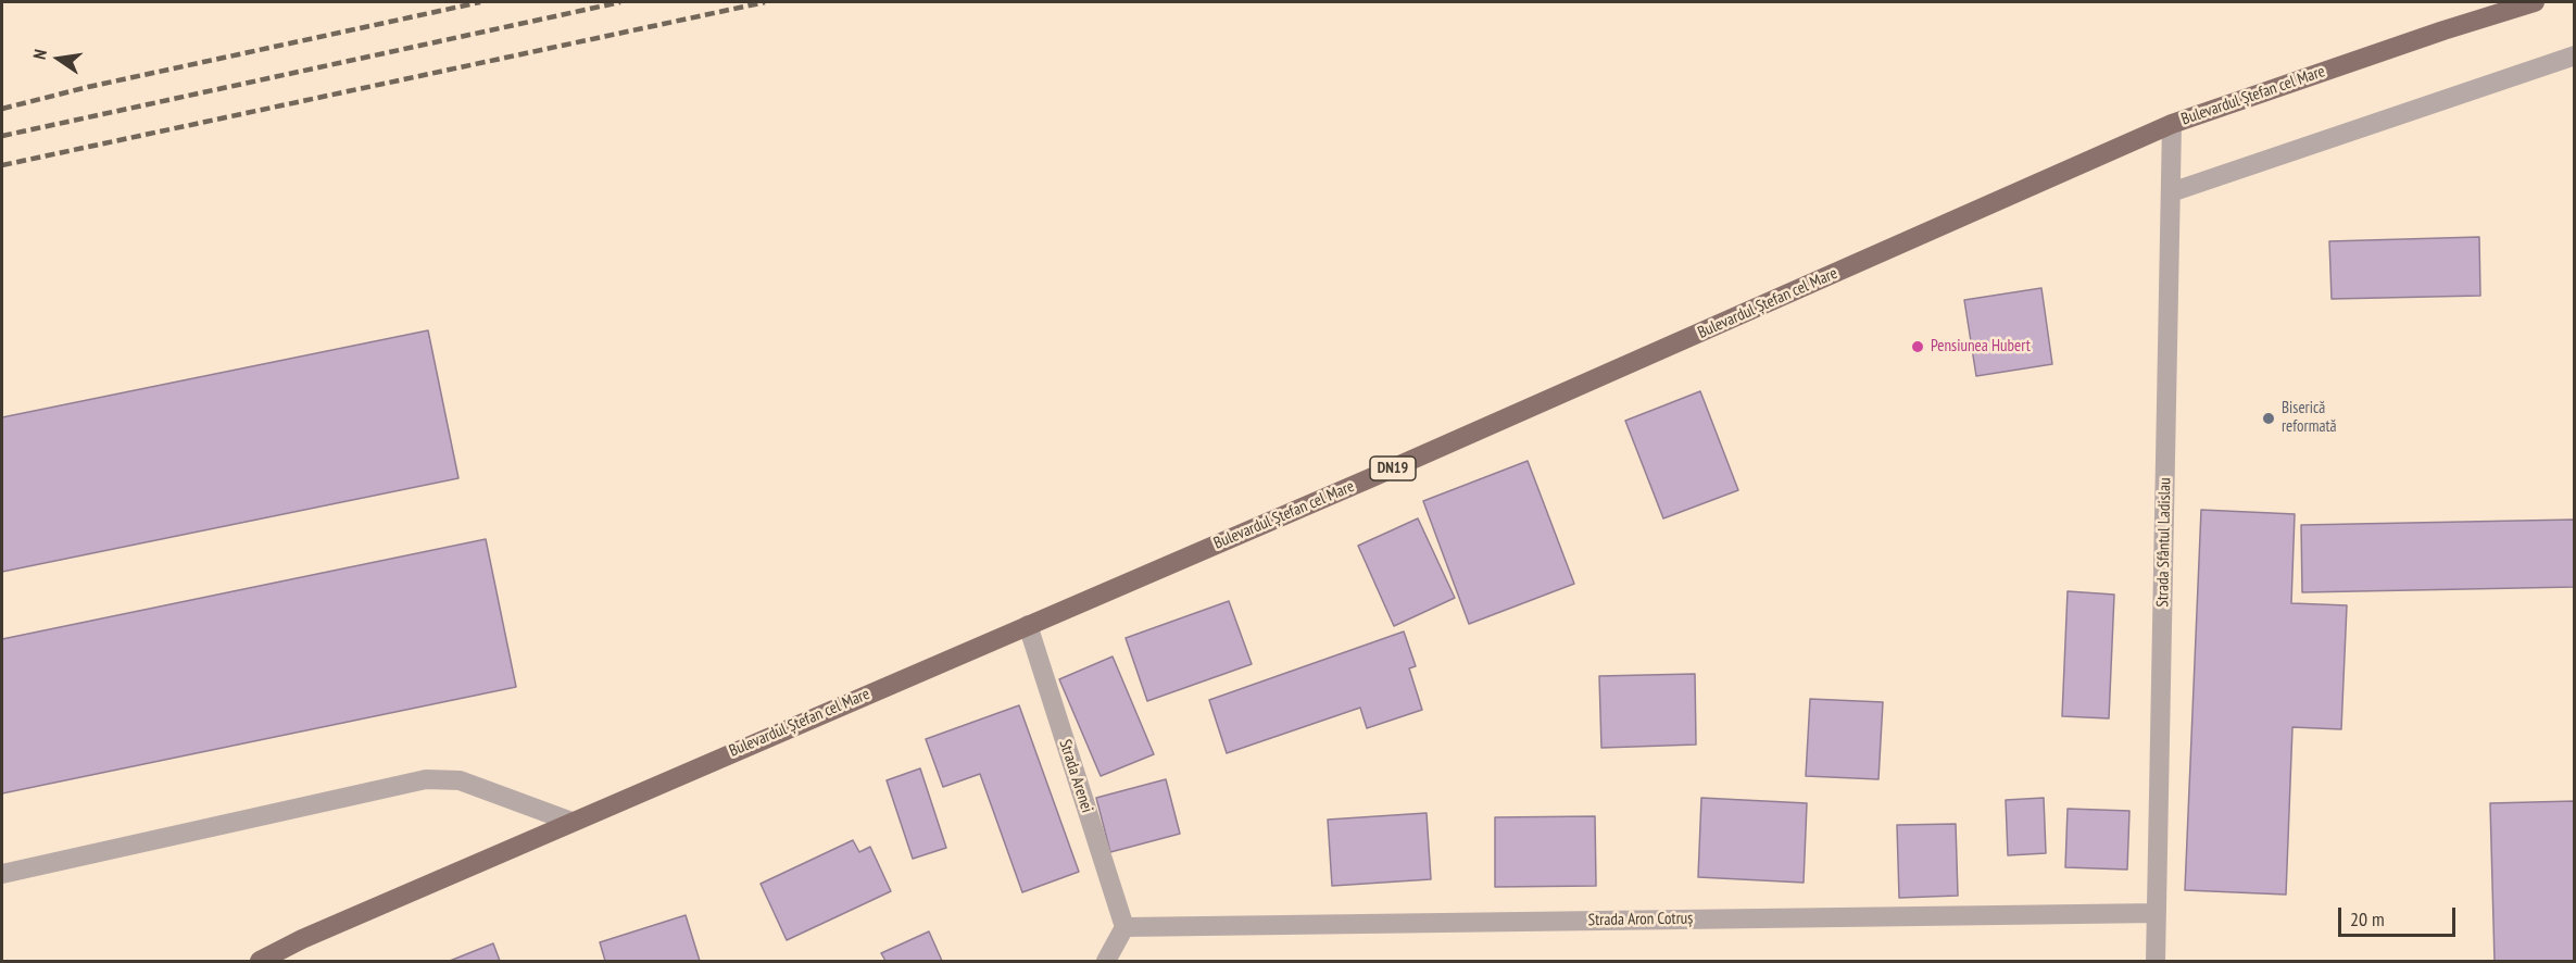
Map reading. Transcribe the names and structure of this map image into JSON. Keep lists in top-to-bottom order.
{
  "streets": {
    "main road": ["Bulevardul Ștefan cel Mare", "DN19"],
    "street": ["Strada Sfântul Ladislau", "Strada Arenei", "Strada Aron Cotruș"]
  },
  "crossings": [
    ["Bulevardul Ștefan cel Mare", "Strada Sfântul Ladislau"],
    ["Bulevardul Ștefan cel Mare", "Strada Arenei"],
    ["Strada Sfântul Ladislau", "Strada Aron Cotruș"],
    ["Strada Arenei", "Strada Aron Cotruș"]
  ],
  "places": ["Pensiunea Hubert", "Biserică reformată"],
  "scale_bar": "20 m",
  "north": "left"
}
